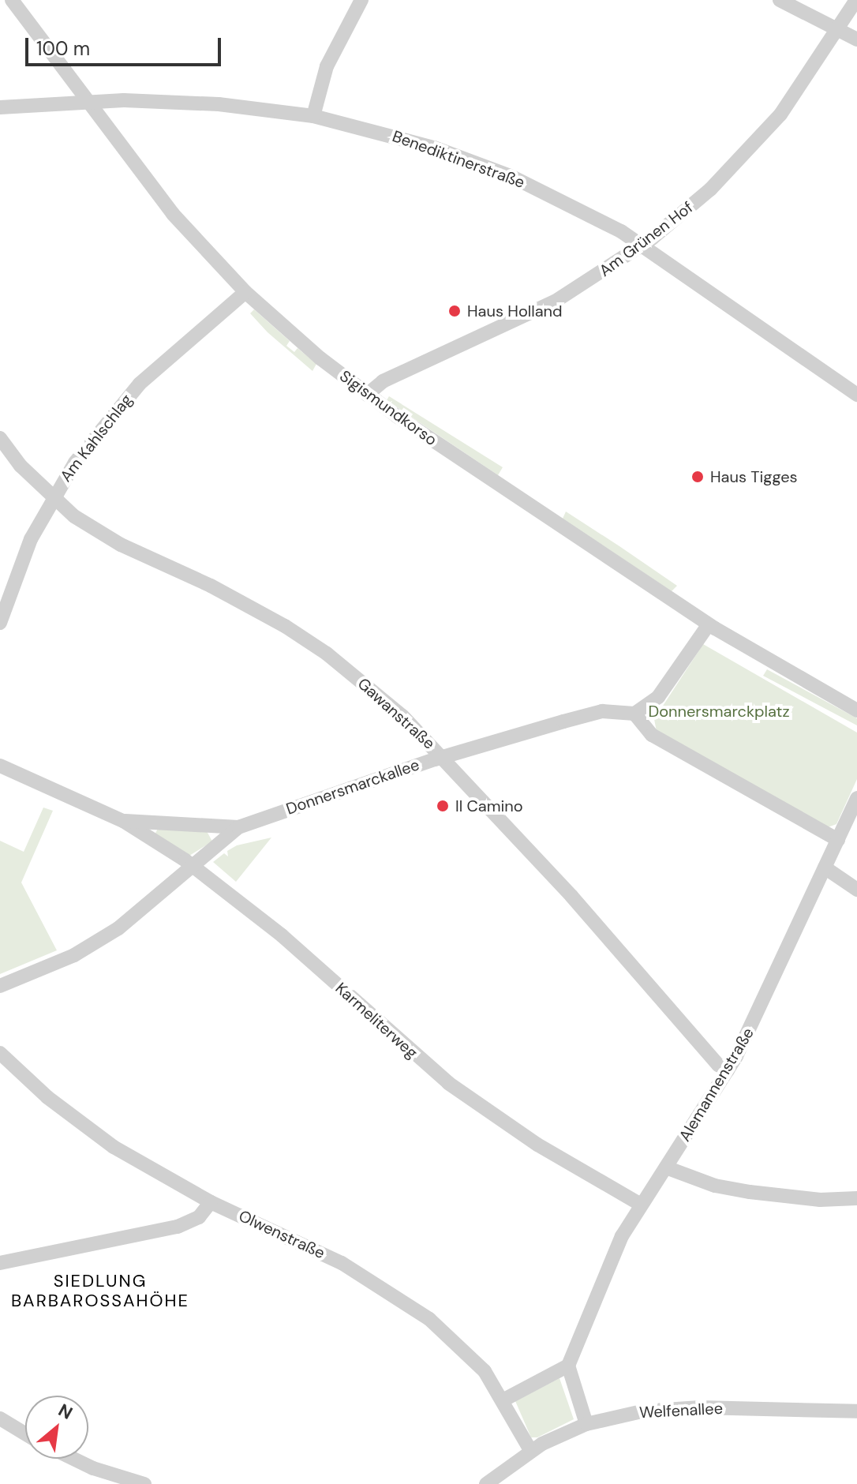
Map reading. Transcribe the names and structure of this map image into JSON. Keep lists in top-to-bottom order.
{
  "streets": {
    "street": [
      "Benediktinerstraße",
      "Am Grünen Hof",
      "Sigismundkorso",
      "Am Kahlschlag",
      "Gawanstraße",
      "Donnersmarckallee",
      "Karmeliterweg",
      "Alemannenstraße",
      "Olwenstraße",
      "Welfenallee"
    ]
  },
  "crossings": [
    ["Benediktinerstraße", "Am Grünen Hof"],
    ["Benediktinerstraße", "Sigismundkorso"],
    ["Am Grünen Hof", "Sigismundkorso"],
    ["Sigismundkorso", "Am Kahlschlag"],
    ["Am Kahlschlag", "Gawanstraße"],
    ["Gawanstraße", "Donnersmarckallee"],
    ["Gawanstraße", "Alemannenstraße"],
    ["Donnersmarckallee", "Karmeliterweg"],
    ["Karmeliterweg", "Alemannenstraße"],
    ["Olwenstraße", "Welfenallee"]
  ],
  "districts": ["SIEDLUNG BARBAROSSAHÖHE"],
  "parks": ["Donnersmarckplatz"],
  "places": ["Haus Holland", "Haus Tigges", "Il Camino"],
  "scale_bar": "100 m",
  "north": "top right"
}
